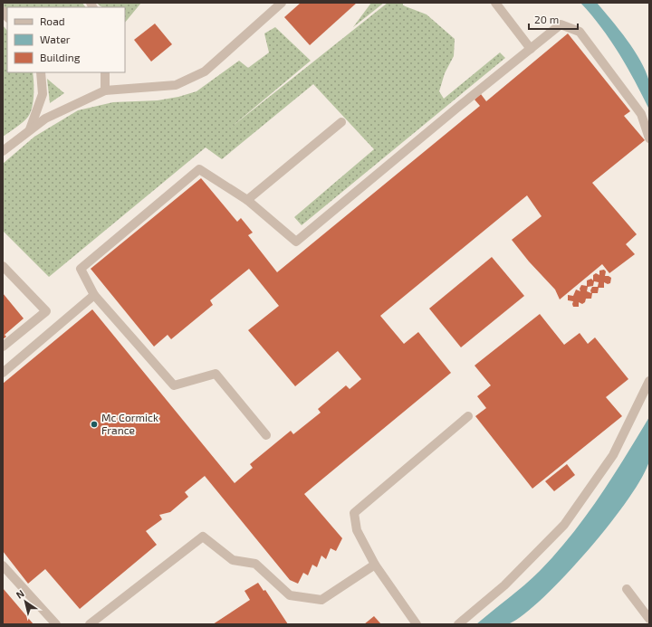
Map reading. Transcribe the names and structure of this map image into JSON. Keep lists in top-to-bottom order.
{
  "places": ["Mc Cormick France"],
  "legend": ["Road", "Water", "Building"],
  "scale_bar": "20 m",
  "north": "top left"
}
